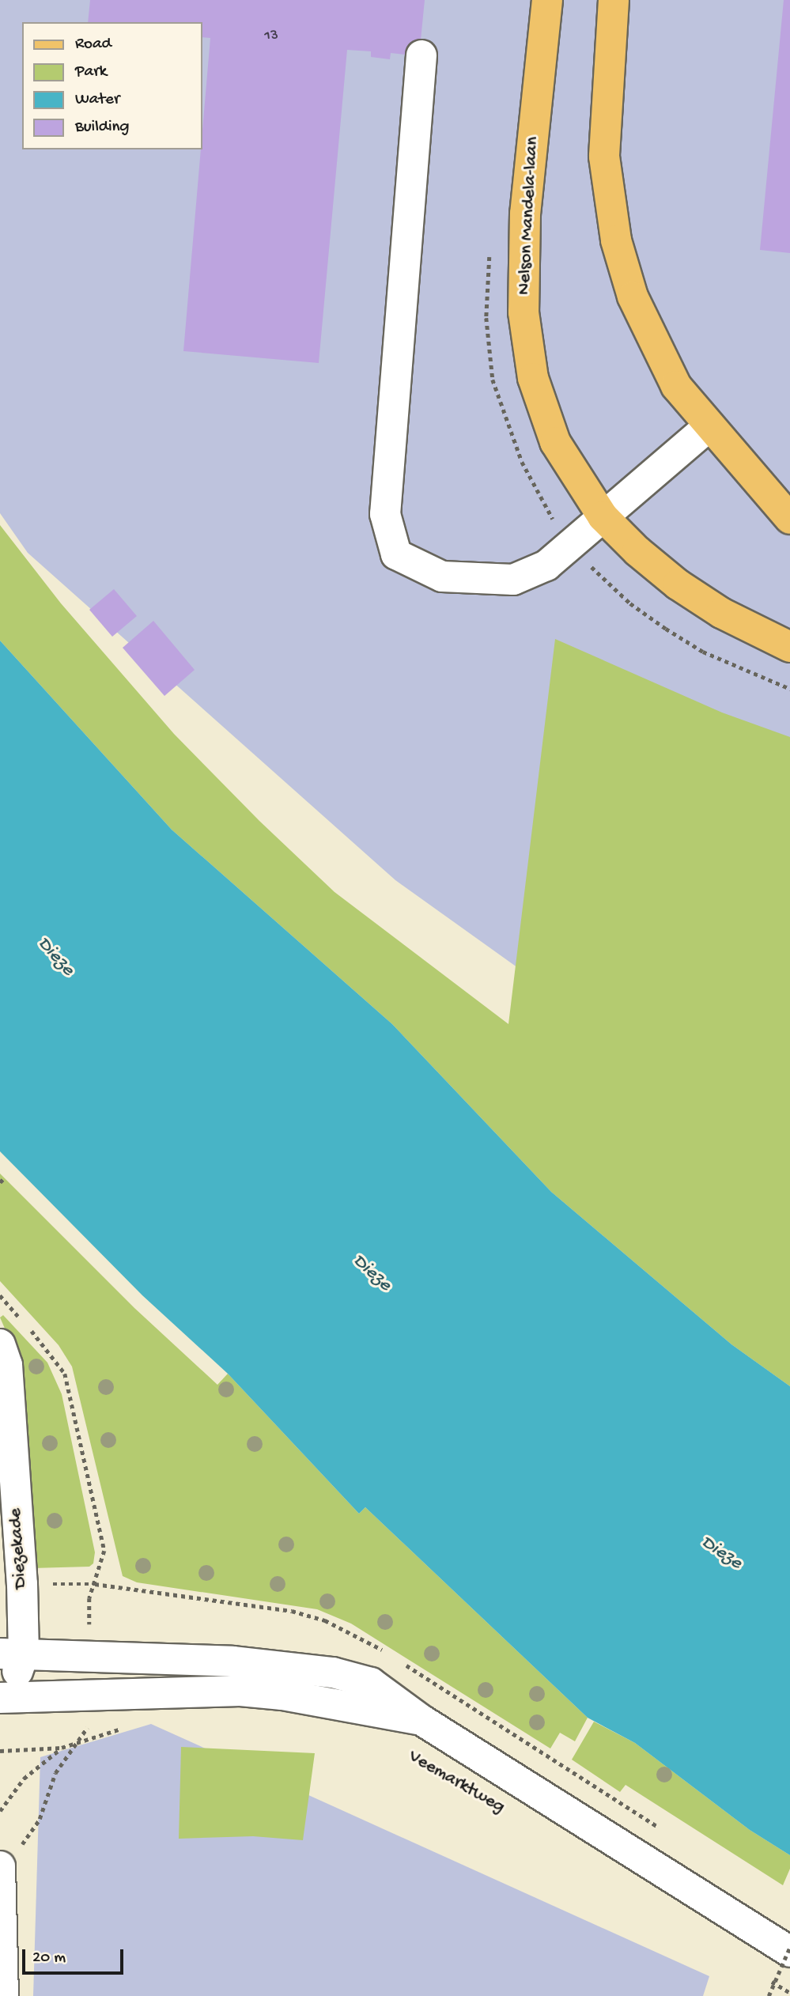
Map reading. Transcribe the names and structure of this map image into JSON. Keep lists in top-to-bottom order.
{
  "streets": {
    "main road": ["Nelson Mandela-laan"],
    "street": ["Diezekade", "Veemarktweg"]
  },
  "crossings": [
    ["Diezekade", "Veemarktweg"]
  ],
  "water": ["Dieze"],
  "house_numbers": ["13"],
  "legend": [
    "Road",
    "Park",
    "Water",
    "Building"
  ],
  "scale_bar": "20 m"
}
